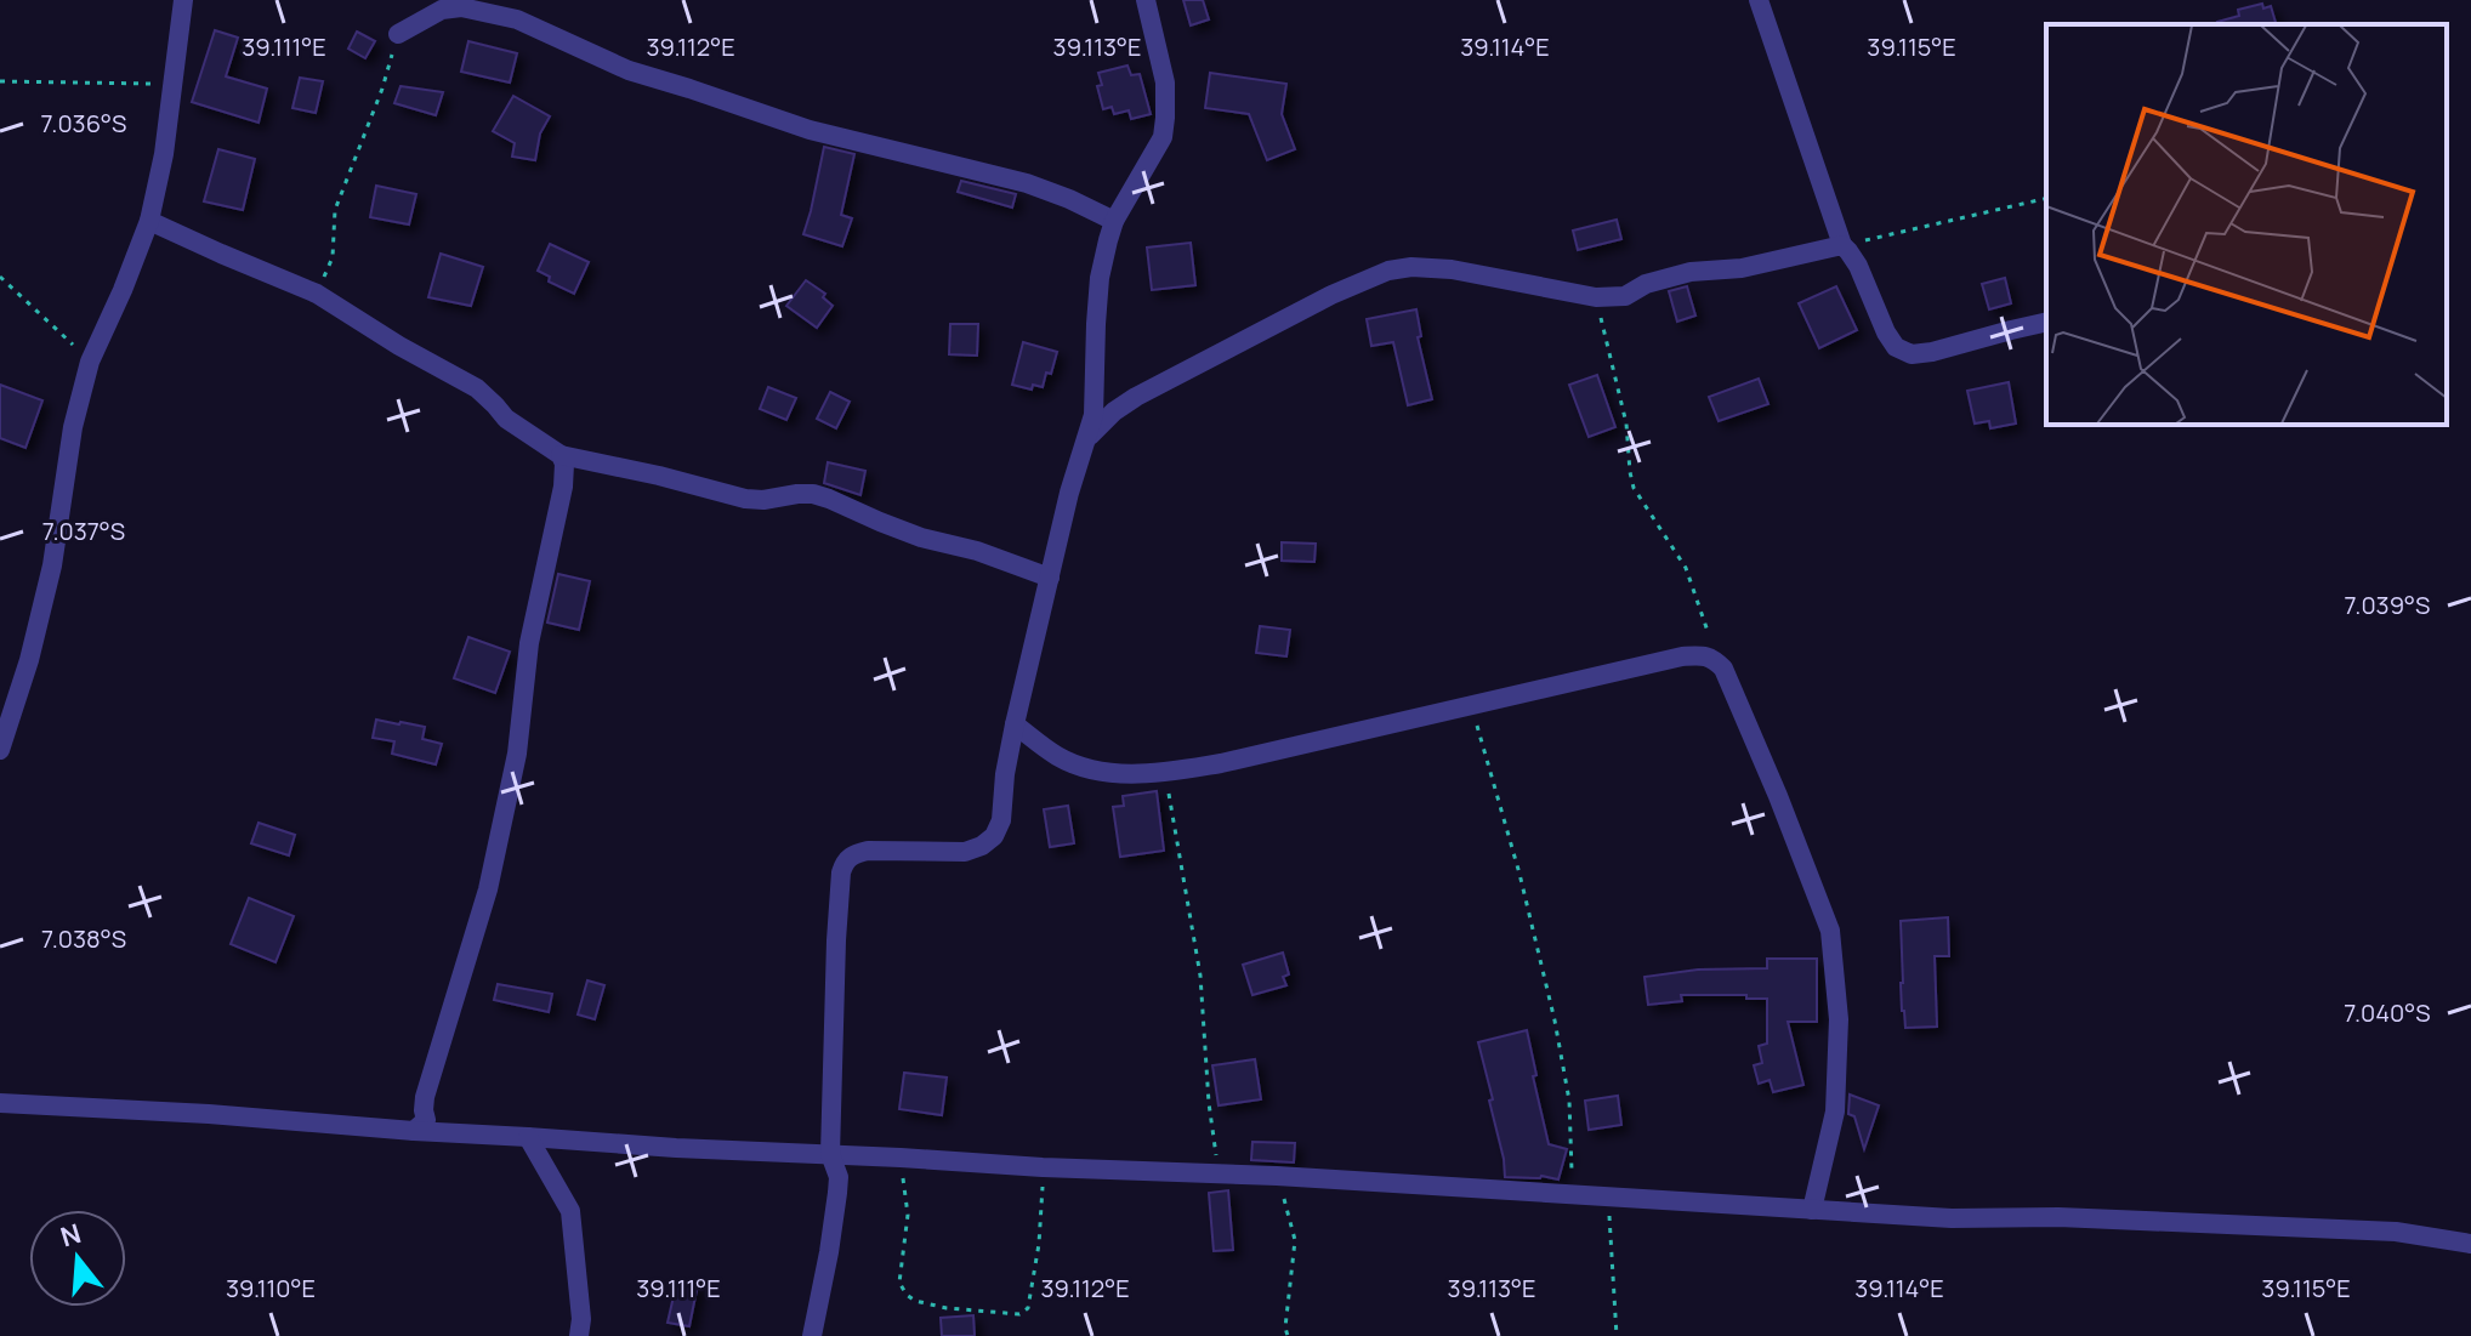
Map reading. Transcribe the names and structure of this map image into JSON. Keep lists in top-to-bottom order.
{
  "north": "top",
  "coordinates": [
    "39.112°E",
    "39.113°E",
    "39.114°E",
    "39.111°E",
    "39.115°E",
    "7.036°S",
    "7.037°S",
    "7.039°S",
    "7.038°S",
    "7.040°S",
    "39.110°E"
  ]
}
